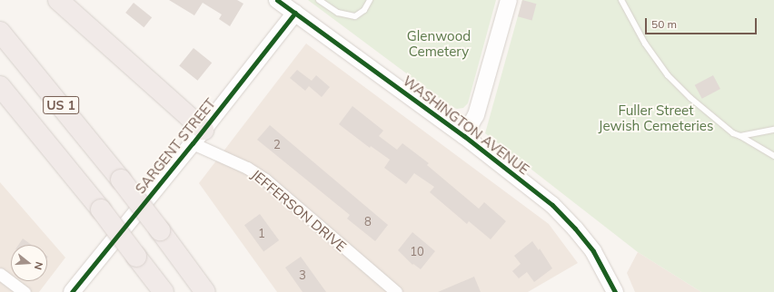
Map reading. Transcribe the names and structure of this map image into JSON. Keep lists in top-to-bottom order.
{
  "streets": {
    "highway": ["US 1"],
    "street": ["WASHINGTON AVENUE", "SARGENT STREET", "JEFFERSON DRIVE"]
  },
  "crossings": [
    ["WASHINGTON AVENUE", "SARGENT STREET"],
    ["SARGENT STREET", "JEFFERSON DRIVE"]
  ],
  "parks": ["Glenwood Cemetery", "Fuller Street Jewish Cemeteries"],
  "house_numbers": [
    "2",
    "8",
    "1",
    "10",
    "3"
  ],
  "scale_bar": "50 m",
  "north": "right"
}
